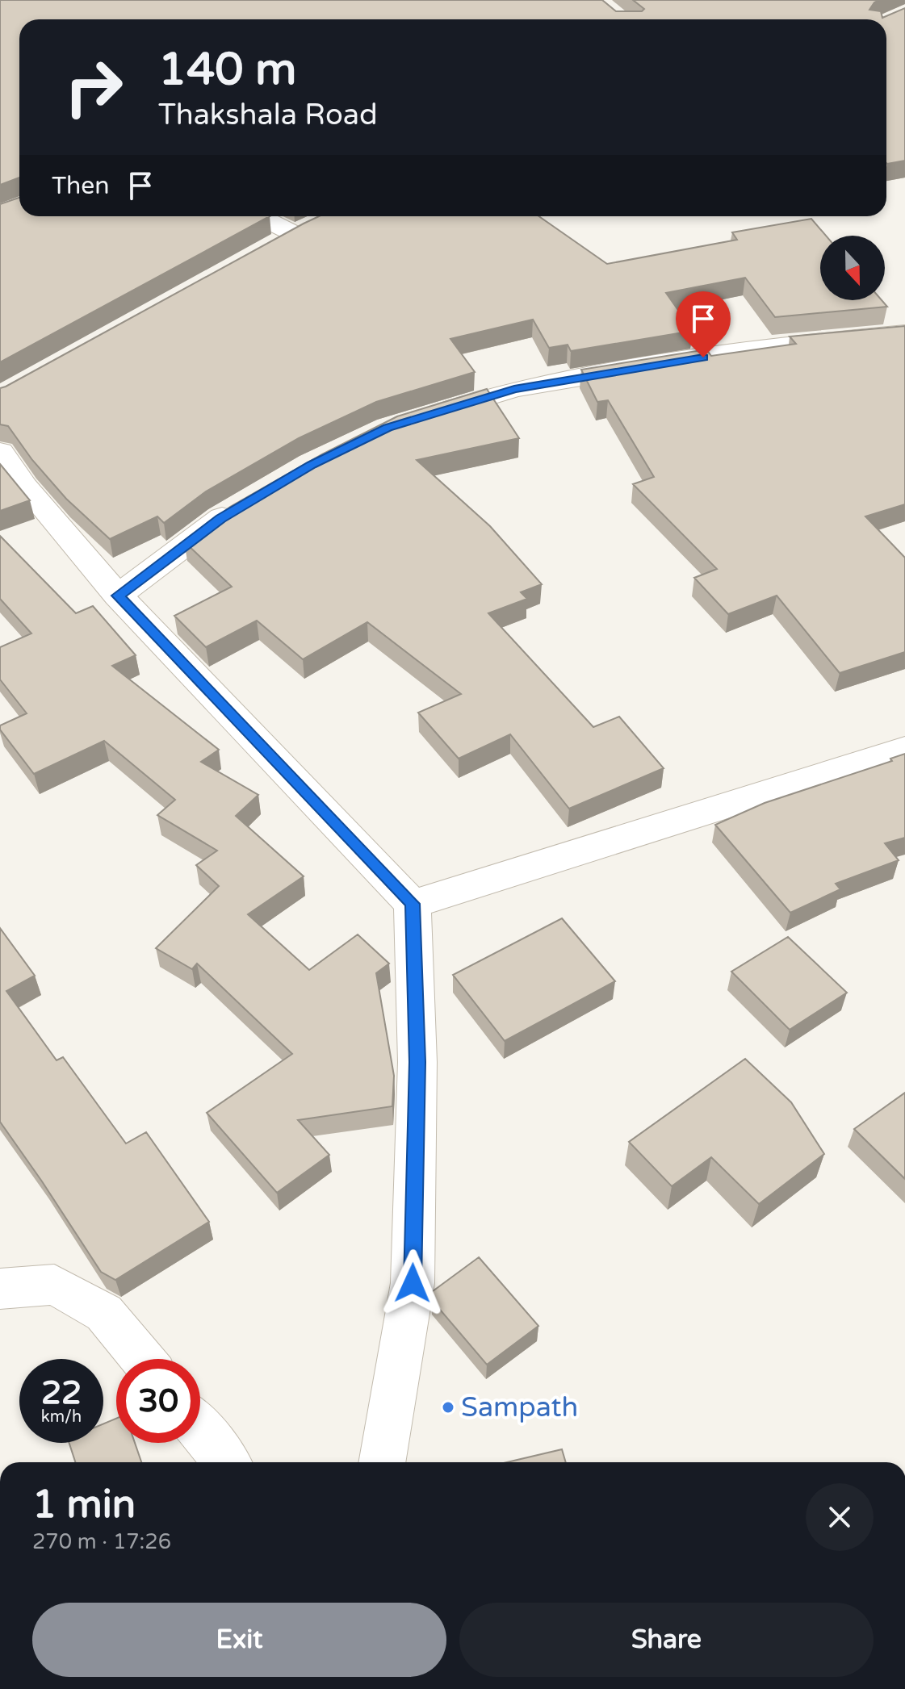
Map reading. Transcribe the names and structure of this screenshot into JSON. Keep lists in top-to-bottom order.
{
  "places": ["Sampath"],
  "north": "bottom",
  "page": {
    "turn": ["140 m", "Thakshala Road"],
    "then": "Then",
    "speed": "22 km/h",
    "limit": "30",
    "heading": ["1 min", "270 m · 17:26"],
    "buttons": ["Exit", "Share"]
  }
}
